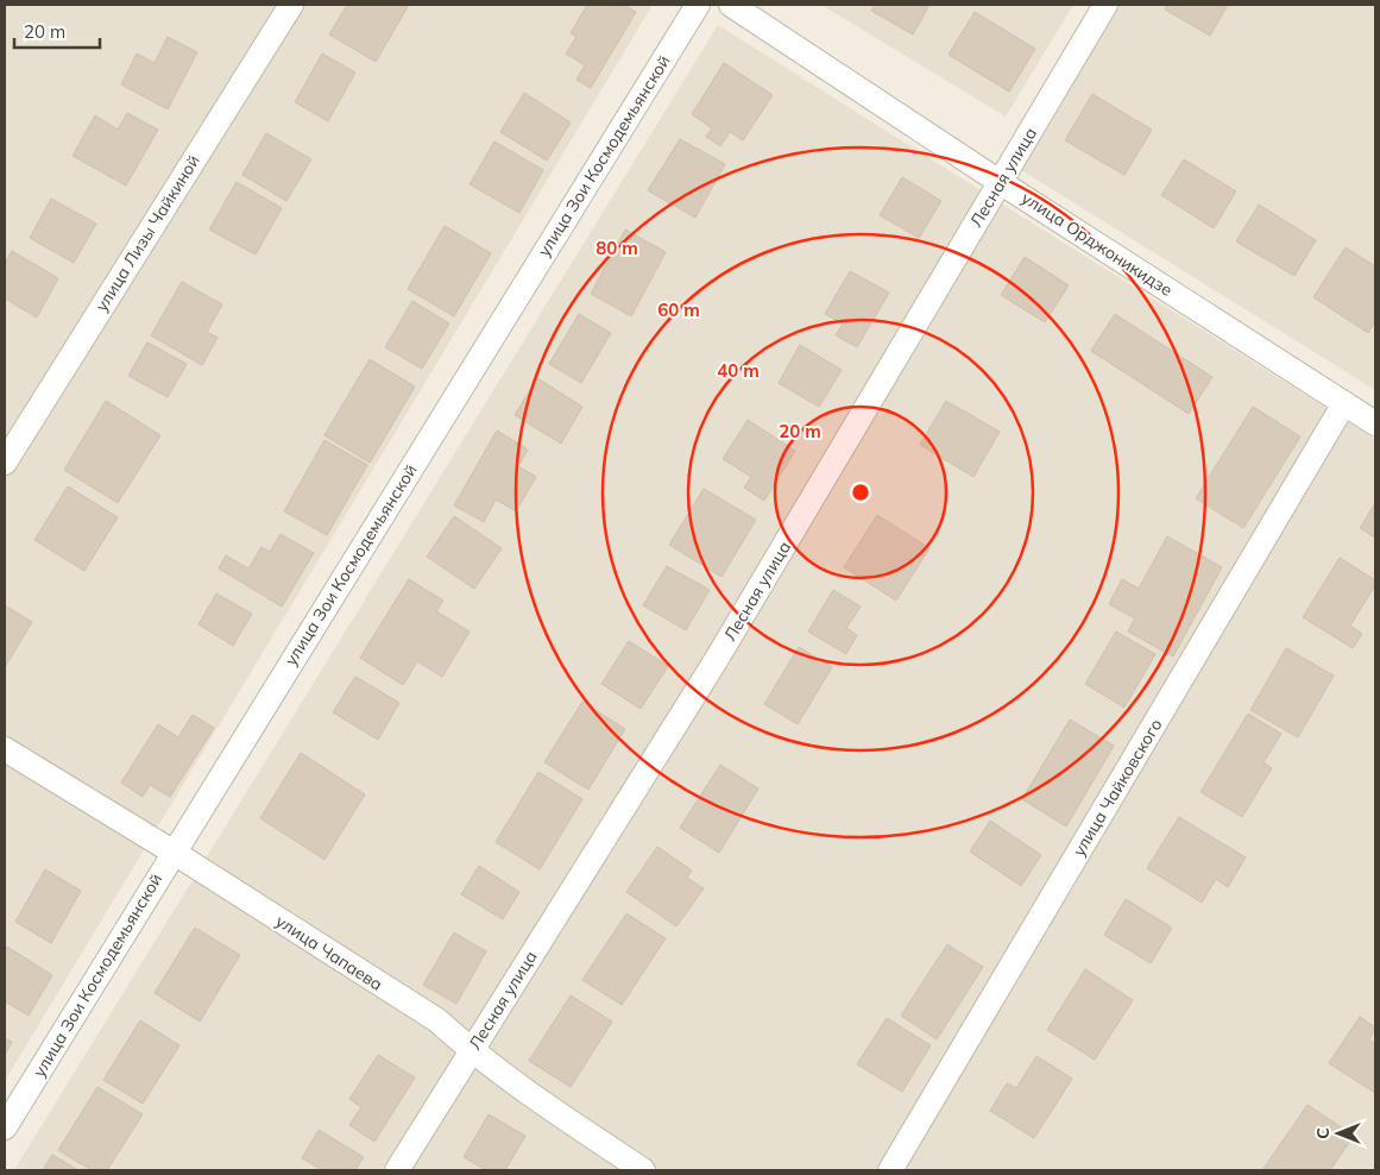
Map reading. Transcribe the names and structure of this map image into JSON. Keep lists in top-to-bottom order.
{
  "streets": {
    "street": [
      "улица Зои Космодемьянской",
      "Лесная улица",
      "улица Лизы Чайкиной",
      "улица Орджоникидзе",
      "улица Чайковского",
      "улица Чапаева"
    ]
  },
  "crossings": [
    ["улица Зои Космодемьянской", "улица Чапаева"],
    ["Лесная улица", "улица Орджоникидзе"],
    ["Лесная улица", "улица Чапаева"],
    ["улица Орджоникидзе", "улица Чайковского"]
  ],
  "scale_bar": "20 m",
  "north": "left",
  "rings": [
    "80 m",
    "60 m",
    "40 m",
    "20 m"
  ]
}
